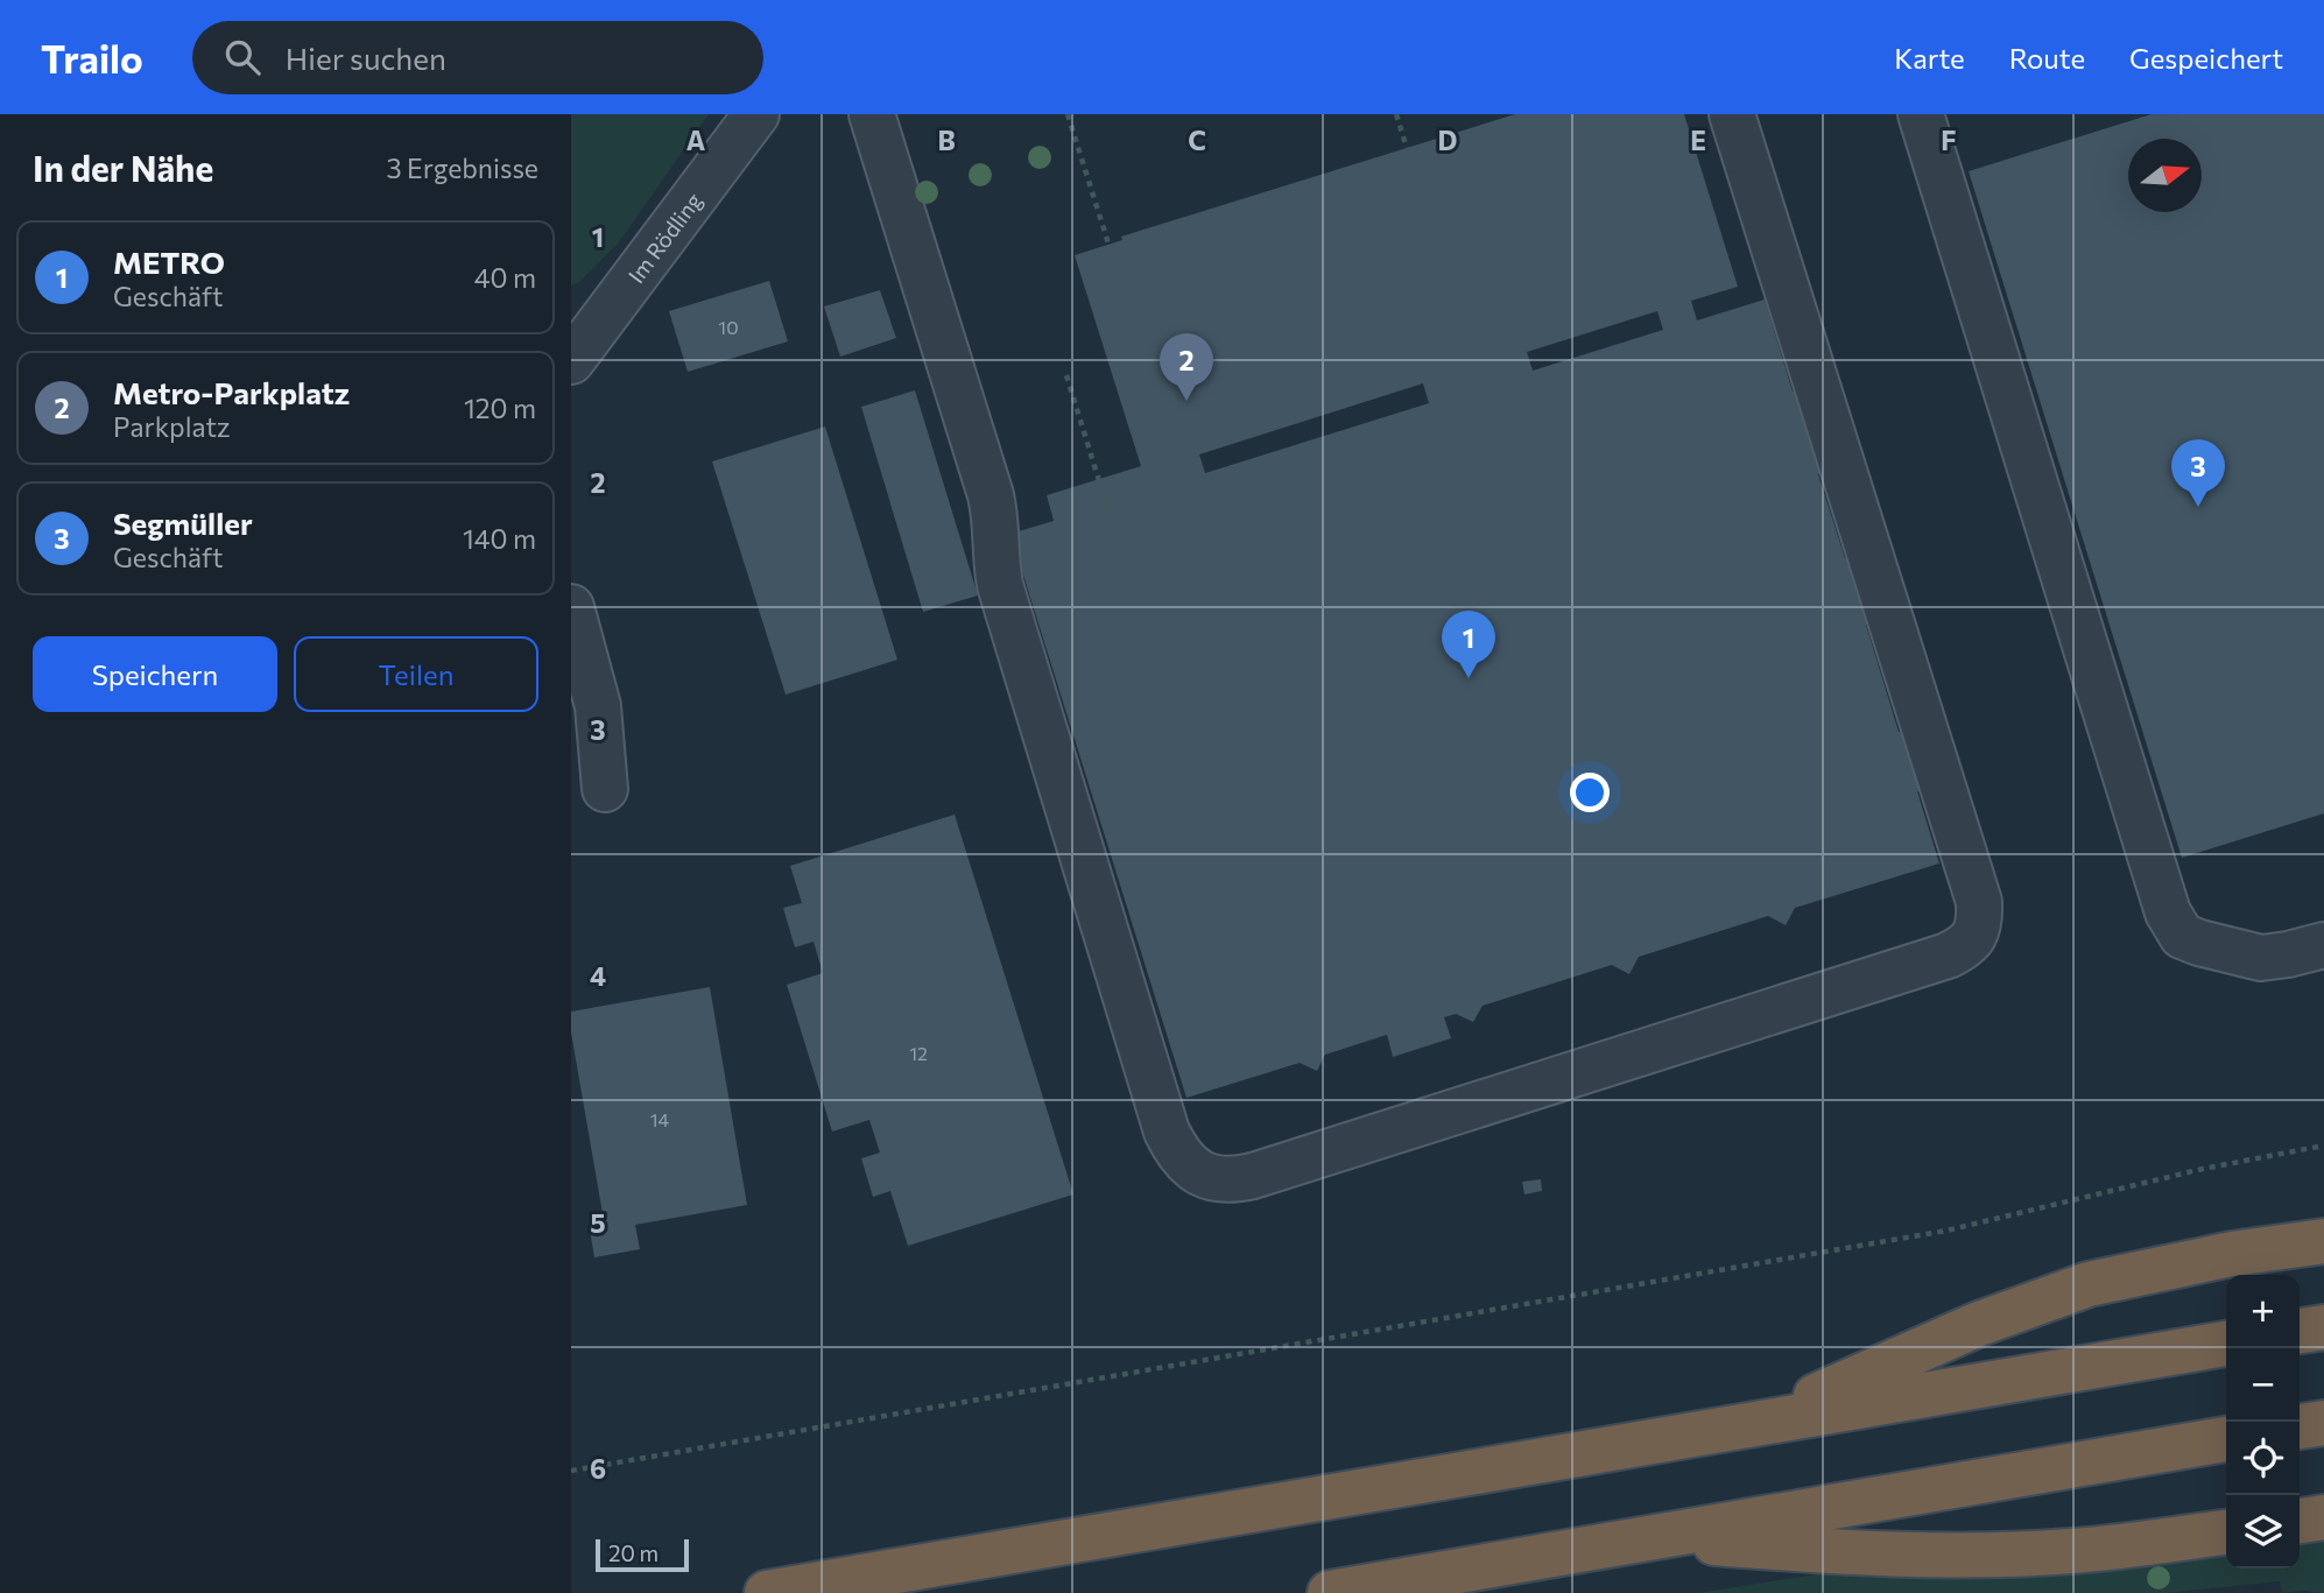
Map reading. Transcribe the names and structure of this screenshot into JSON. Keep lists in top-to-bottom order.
{
  "streets": {
    "street": ["Im Rödling"]
  },
  "house_numbers": ["10", "12", "14"],
  "scale_bar": "20 m",
  "north": "right",
  "page": {
    "header": "Trailo",
    "search": "Hier suchen",
    "nav": ["Karte", "Route", "Gespeichert"],
    "heading": ["In der Nähe", "3 Ergebnisse"],
    "list": [
      {
        "mark": "1",
        "name": "METRO",
        "note": "Geschäft",
        "value": "40 m"
      },
      {
        "mark": "2",
        "name": "Metro-Parkplatz",
        "note": "Parkplatz",
        "value": "120 m"
      },
      {
        "mark": "3",
        "name": "Segmüller",
        "note": "Geschäft",
        "value": "140 m"
      }
    ],
    "pins": ["2", "3", "1"],
    "buttons": ["Speichern", "Teilen"],
    "map_buttons": ["+", "−"],
    "scale": "20 m"
  },
  "grid": {
    "columns": [
      "A",
      "B",
      "C",
      "D",
      "E",
      "F"
    ],
    "rows": [
      "1",
      "2",
      "3",
      "4",
      "5",
      "6"
    ]
  }
}
